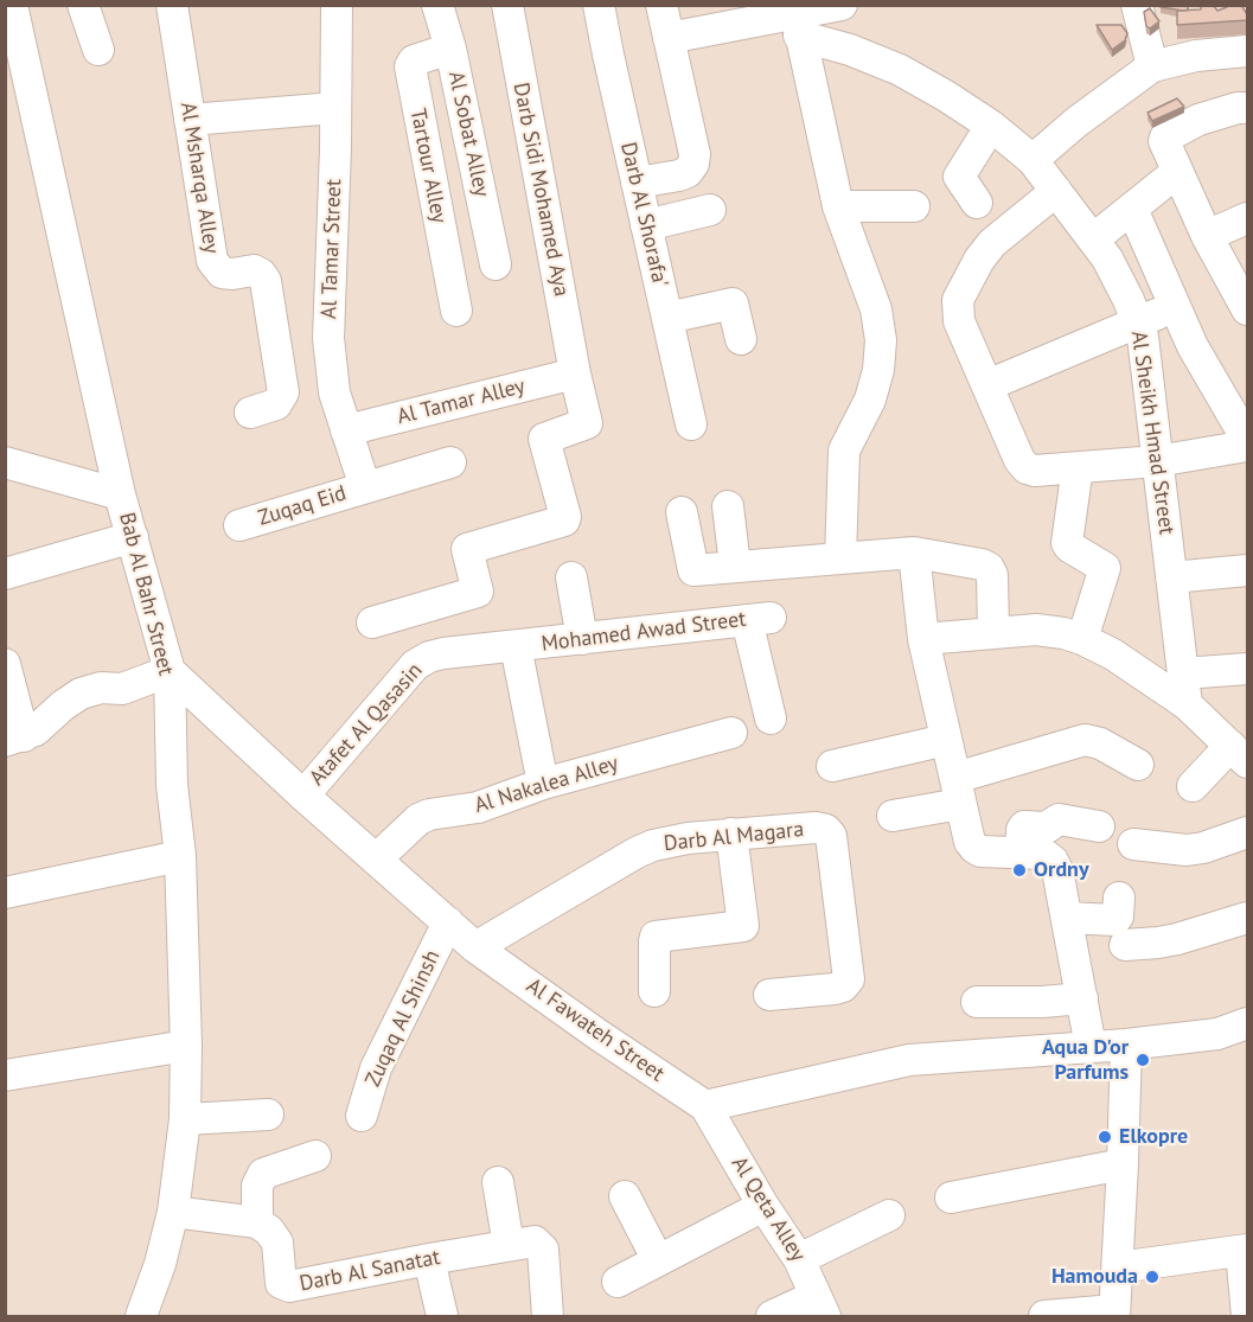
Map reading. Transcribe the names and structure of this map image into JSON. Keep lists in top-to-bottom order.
{
  "streets": {
    "street": [
      "Al Sobat Alley",
      "Tartour Alley",
      "Al Msharqa Alley",
      "Darb Sidi Mohamed Aya",
      "Darb Al Shorafa'",
      "Al Tamar Street",
      "Al Tamar Alley",
      "Al Sheikh Hmad Street",
      "Zuqaq Eid",
      "Bab Al Bahr Street",
      "Mohamed Awad Street",
      "Atafet Al Qasasin",
      "Al Nakalea Alley",
      "Darb Al Magara",
      "Zuqaq Al Shinsh",
      "Al Fawateh Street",
      "Al Qeta Alley",
      "Darb Al Sanatat"
    ]
  },
  "crossings": [
    ["Al Sobat Alley", "Tartour Alley"],
    ["Darb Sidi Mohamed Aya", "Al Tamar Alley"],
    ["Al Tamar Street", "Al Tamar Alley"],
    ["Al Tamar Street", "Zuqaq Eid"],
    ["Bab Al Bahr Street", "Al Fawateh Street"],
    ["Mohamed Awad Street", "Atafet Al Qasasin"],
    ["Atafet Al Qasasin", "Al Fawateh Street"],
    ["Al Nakalea Alley", "Al Fawateh Street"],
    ["Darb Al Magara", "Al Fawateh Street"],
    ["Zuqaq Al Shinsh", "Al Fawateh Street"],
    ["Al Fawateh Street", "Al Qeta Alley"]
  ],
  "places": [
    "Ordny",
    "Aqua D'or Parfums",
    "Elkopre",
    "Hamouda"
  ]
}
